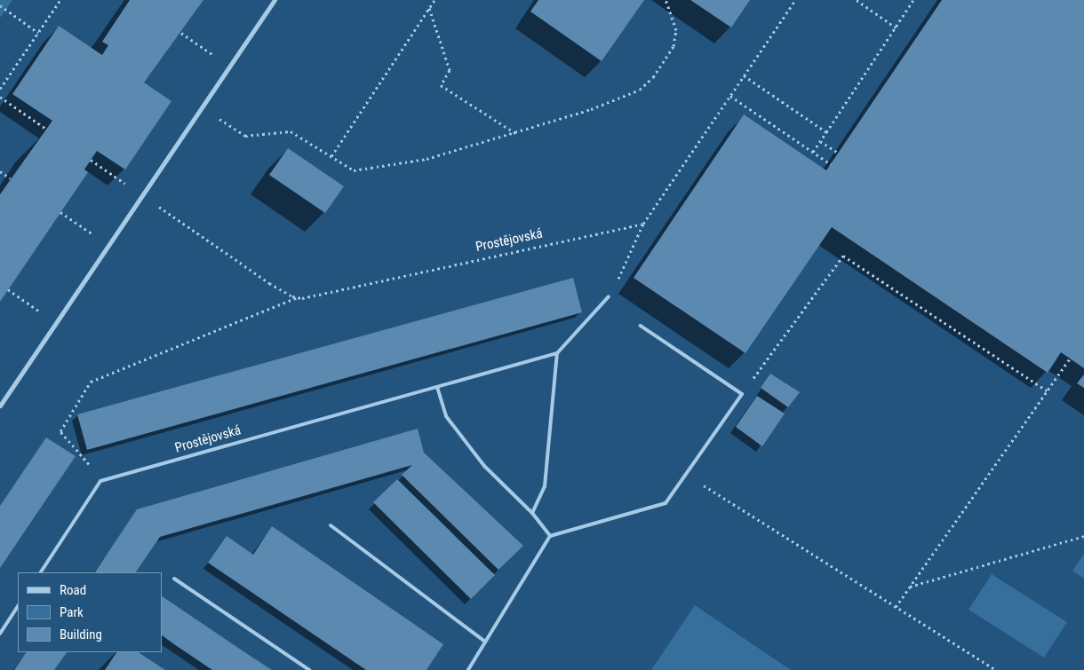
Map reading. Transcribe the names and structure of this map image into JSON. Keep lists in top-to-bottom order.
{
  "streets": {
    "lane": ["Prostějovská"]
  },
  "legend": ["Road", "Park", "Building"]
}
